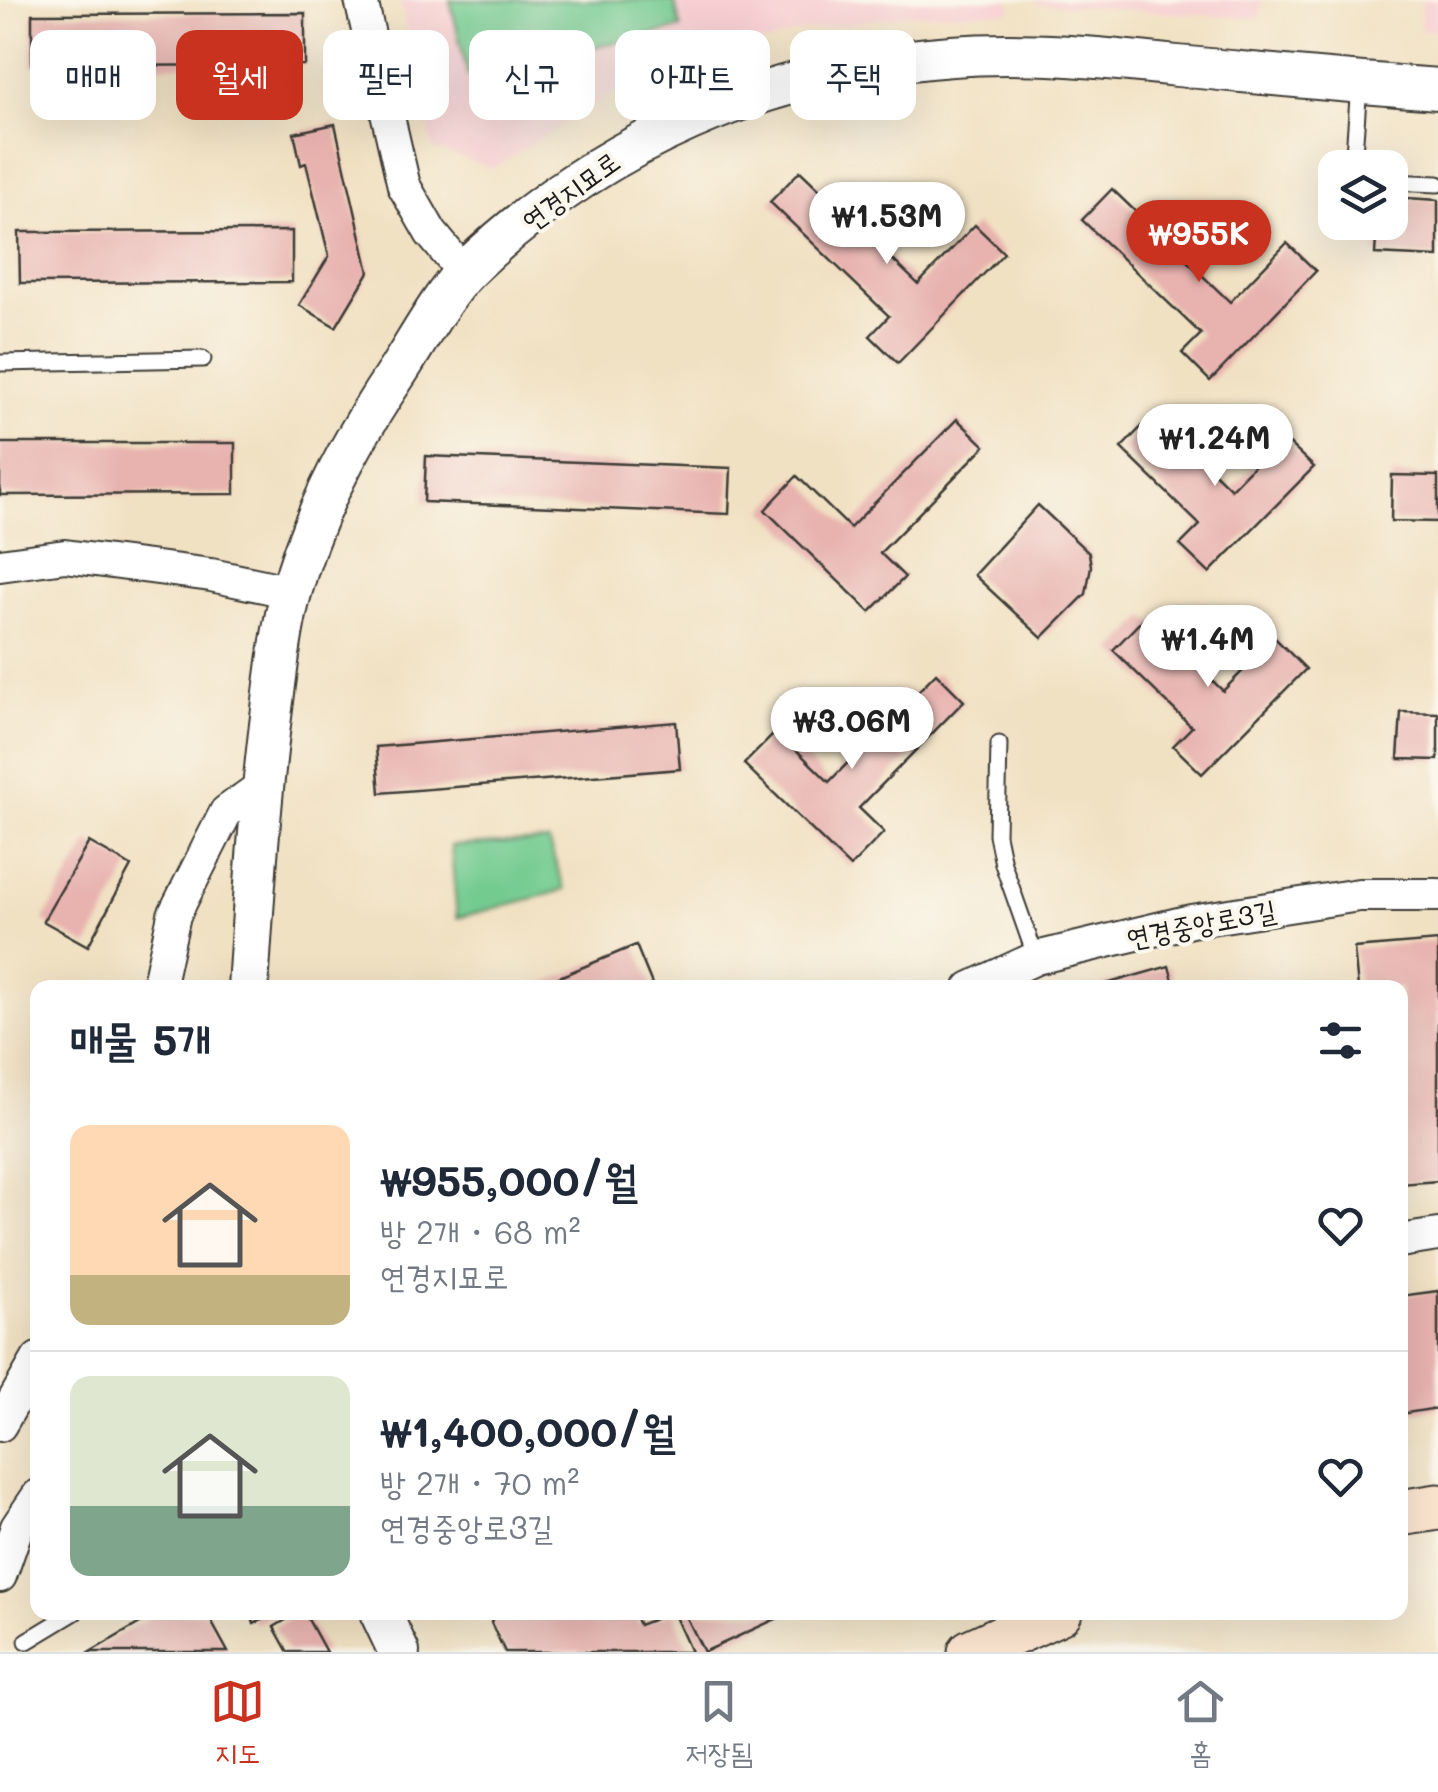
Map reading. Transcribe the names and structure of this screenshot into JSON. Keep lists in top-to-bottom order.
{
  "streets": {
    "street": ["연경지묘로", "연경중앙로3길"]
  },
  "page": {
    "chip": [
      "매매",
      "월세",
      "필터",
      "신규",
      "아파트",
      "주택"
    ],
    "price": [
      "₩1.53M",
      "₩955K",
      "₩1.24M",
      "₩1.4M",
      "₩3.06M"
    ],
    "heading": "매물 5개",
    "list": [
      {
        "name": "₩955,000/월",
        "note": "방 2개 · 68 m² · 연경지묘로"
      },
      {
        "name": "₩1,400,000/월",
        "note": "방 2개 · 70 m² · 연경중앙로3길"
      }
    ],
    "tabs": ["지도", "저장됨", "홈"]
  }
}
